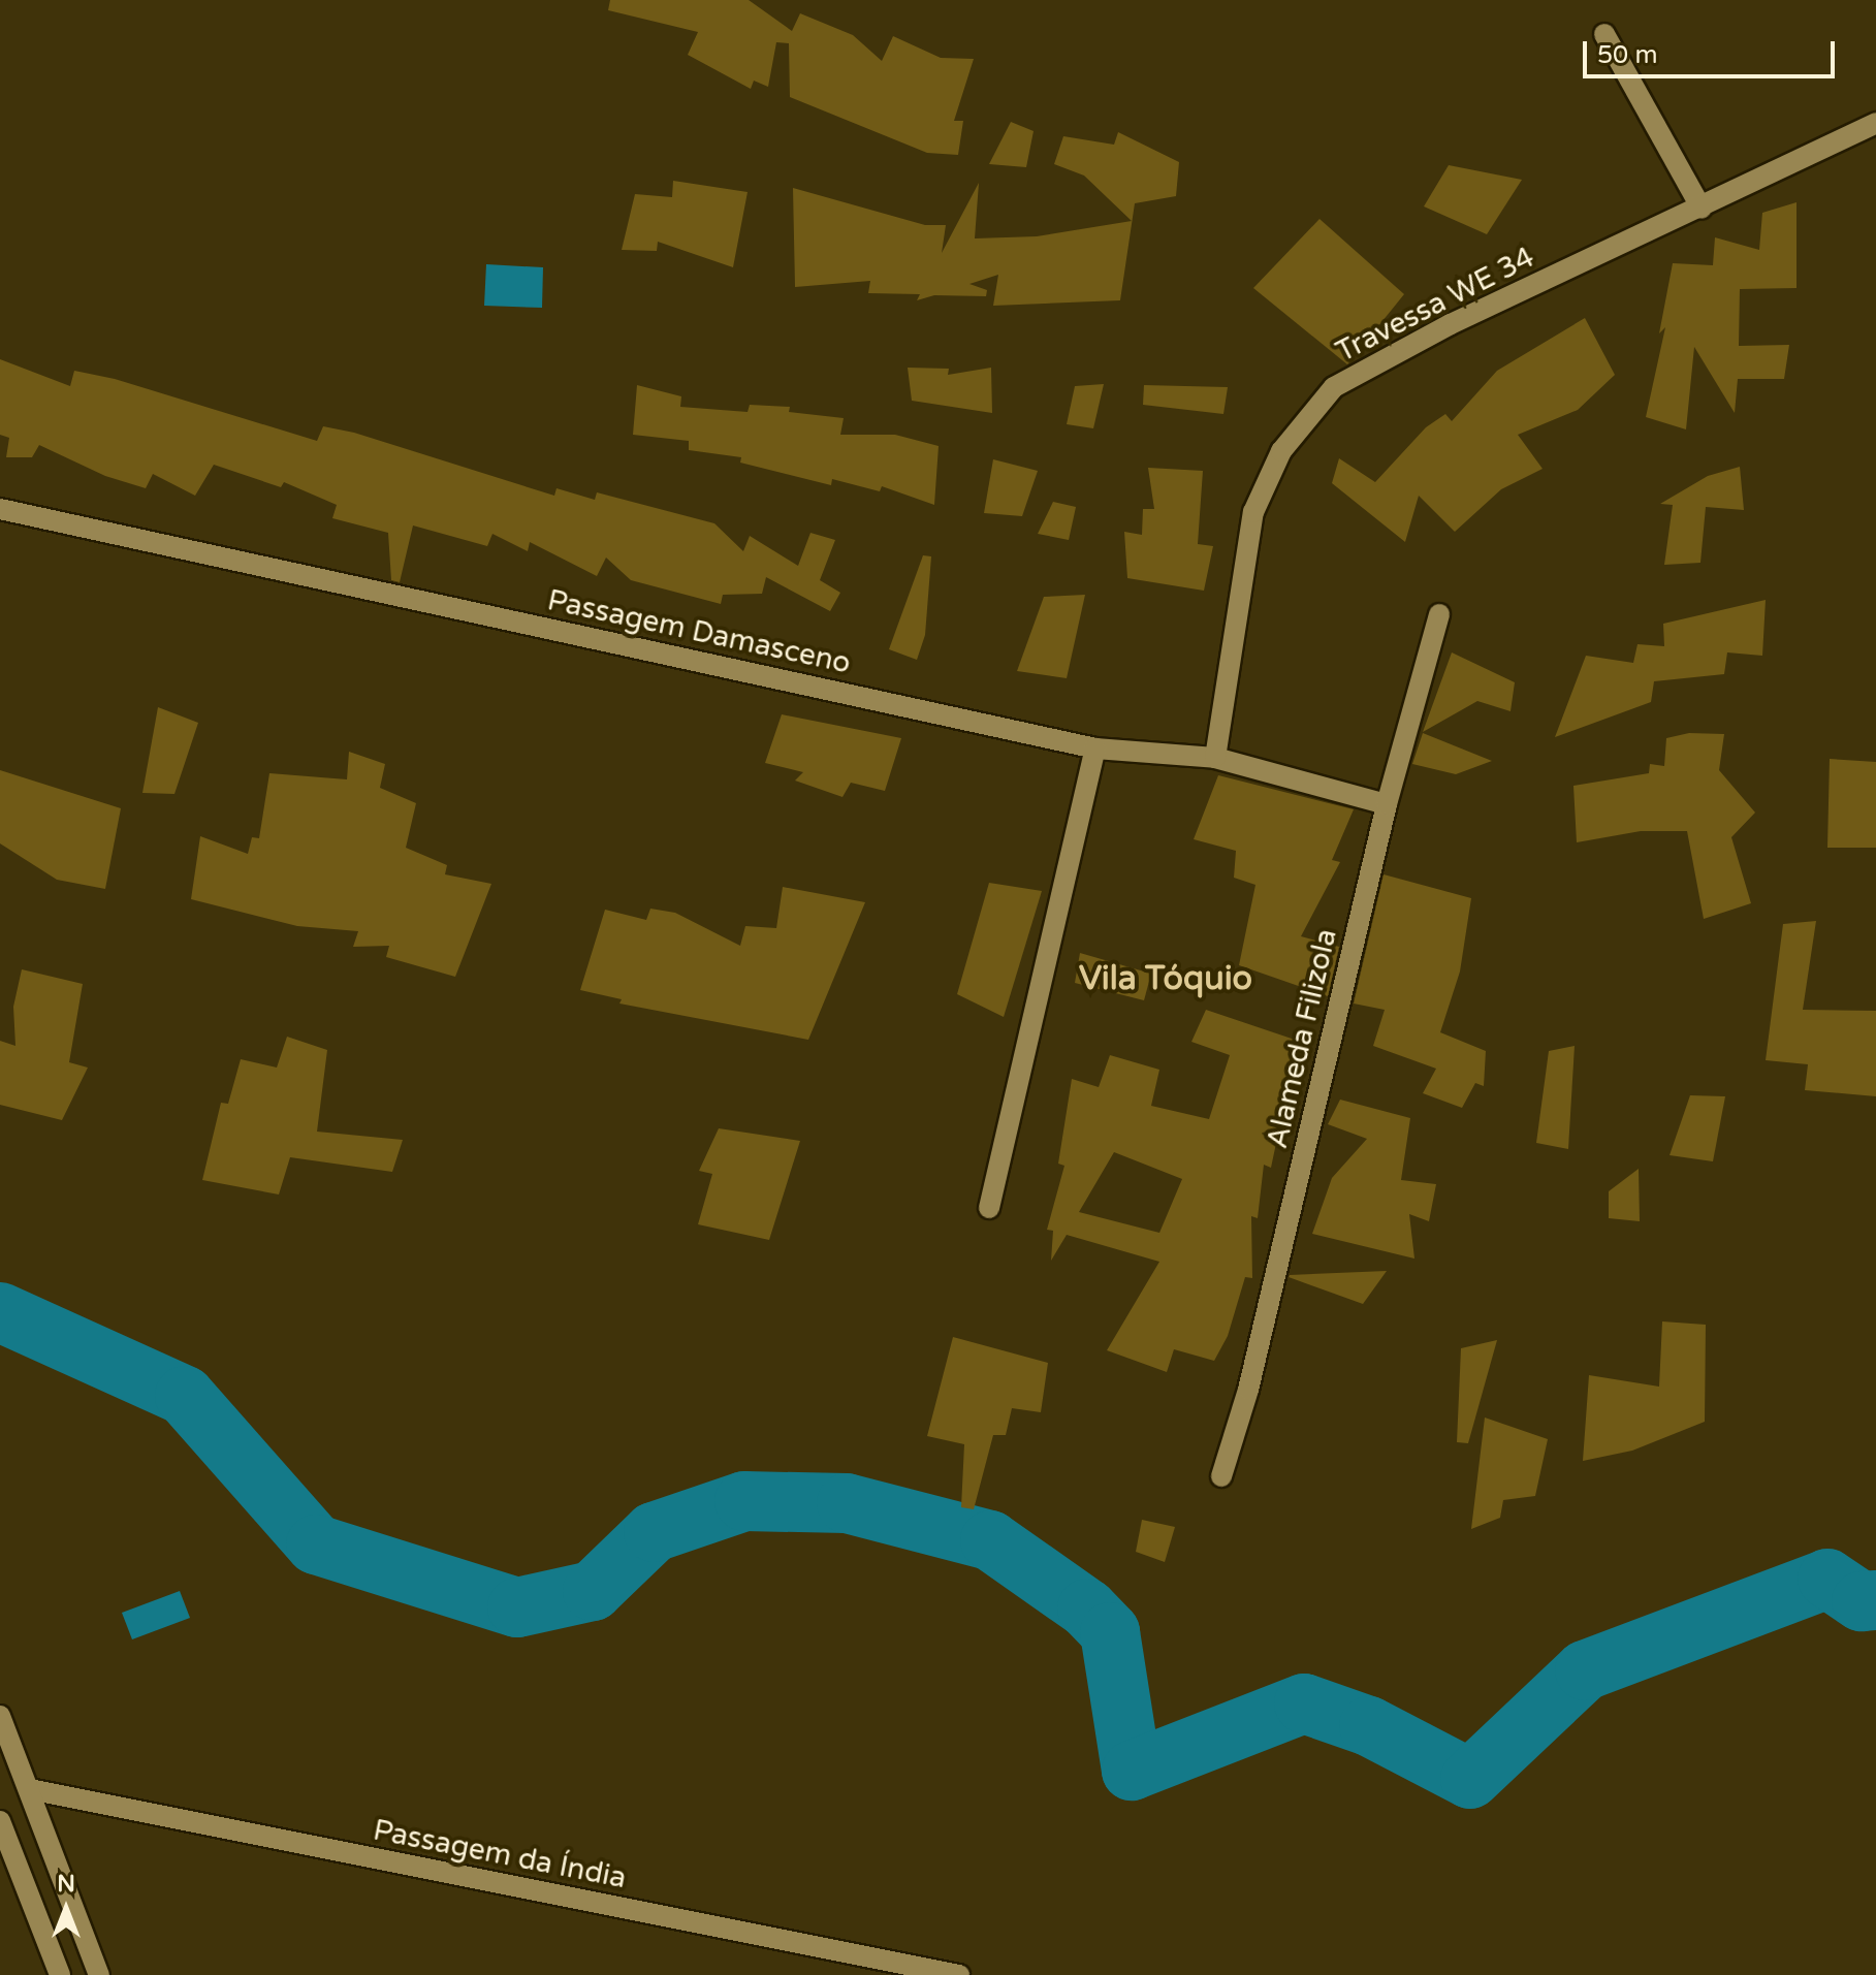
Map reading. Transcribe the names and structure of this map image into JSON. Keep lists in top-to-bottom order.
{
  "streets": {
    "street": [
      "Travessa WE 34",
      "Passagem Damasceno",
      "Alameda Filizola",
      "Passagem da Índia"
    ]
  },
  "crossings": [
    ["Travessa WE 34", "Passagem Damasceno"],
    ["Passagem Damasceno", "Alameda Filizola"]
  ],
  "districts": ["Vila Tóquio"],
  "scale_bar": "50 m",
  "north": "top"
}
